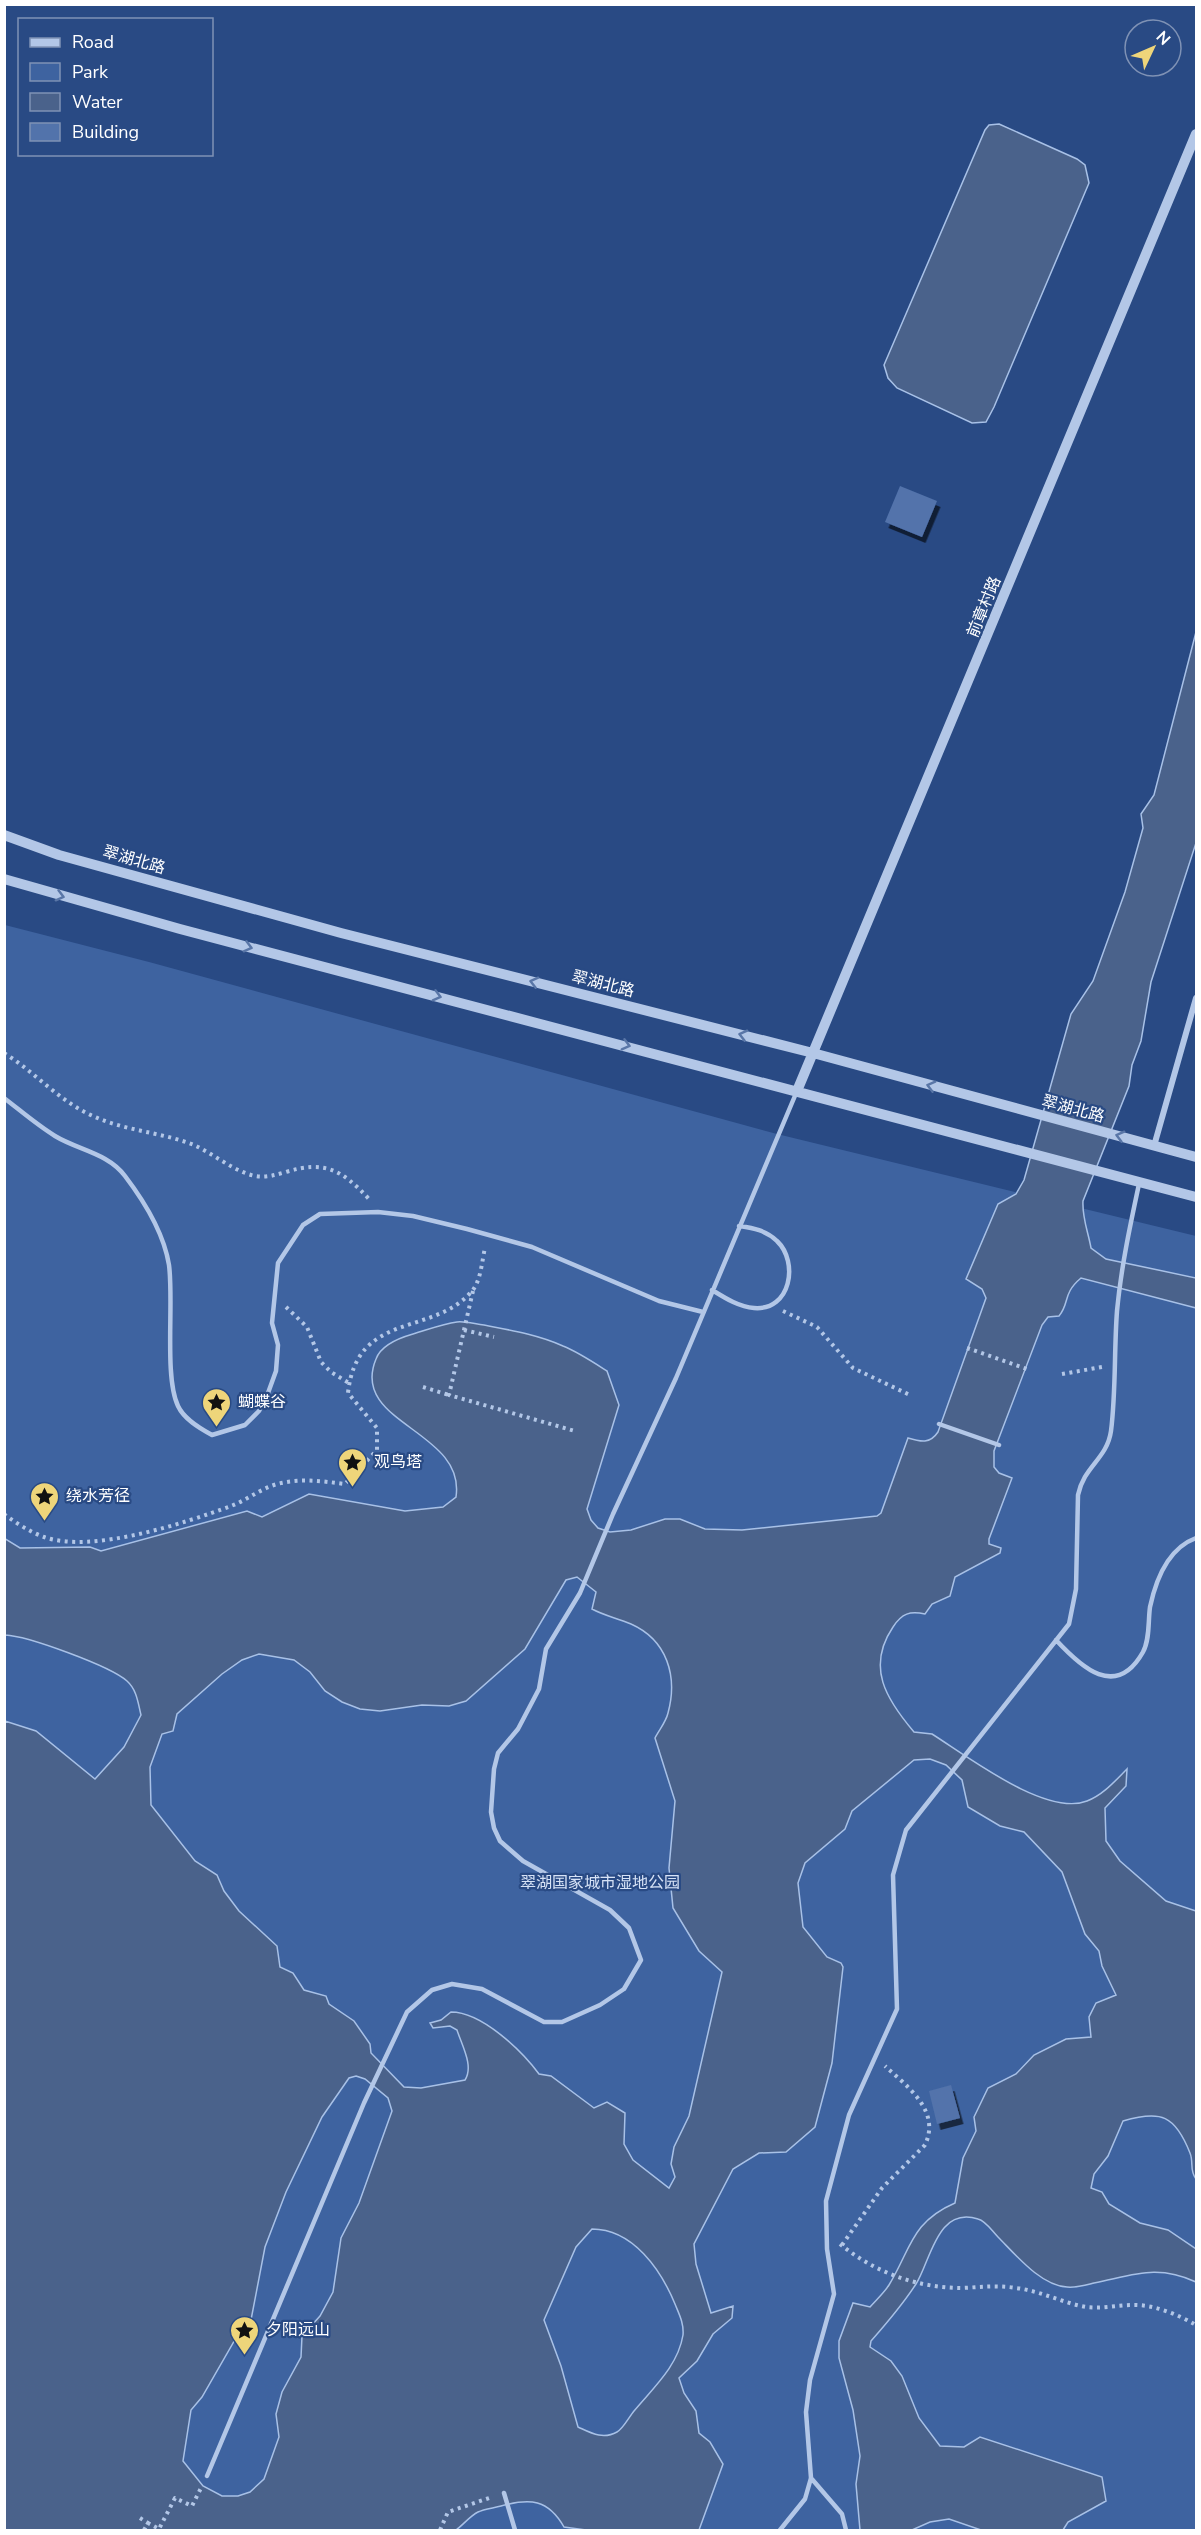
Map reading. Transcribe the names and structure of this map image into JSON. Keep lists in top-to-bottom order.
{
  "streets": {
    "street": ["前章村路", "翠湖北路"]
  },
  "crossings": [
    ["前章村路", "翠湖北路"]
  ],
  "parks": ["翠湖国家城市湿地公园"],
  "places": {
    "place": [
      "蝴蝶谷",
      "观鸟塔",
      "绕水芳径",
      "夕阳远山"
    ]
  },
  "legend": [
    "Road",
    "Park",
    "Water",
    "Building"
  ],
  "north": "top right"
}
